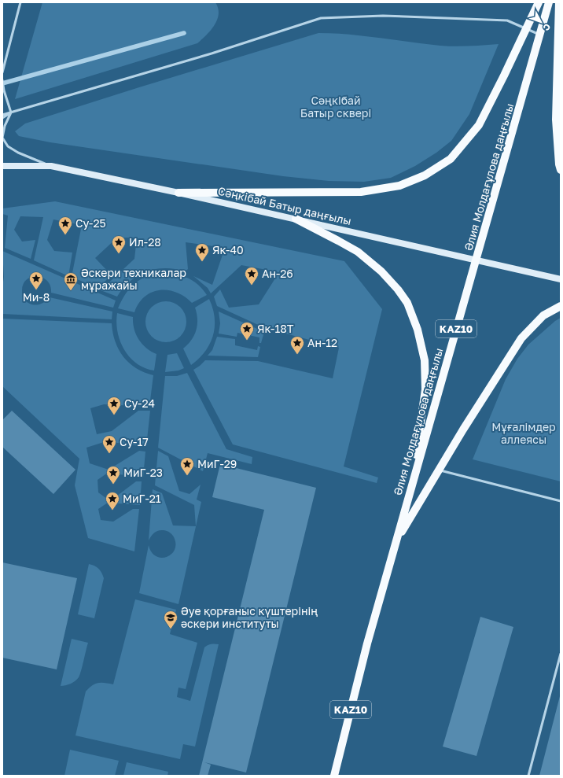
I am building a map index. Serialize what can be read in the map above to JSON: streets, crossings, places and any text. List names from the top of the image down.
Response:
{
  "streets": {
    "main road": ["Әлия Молдағұлова даңғылы", "Сәңкібай Батыр даңғылы", "KAZ10"]
  },
  "crossings": [
    ["Әлия Молдағұлова даңғылы", "Сәңкібай Батыр даңғылы"]
  ],
  "parks": ["Сәңкібай Батыр сквері", "Мұғалімдер аллеясы"],
  "places": {
    "place": [
      "Су-25",
      "Ил-28",
      "Як-40",
      "Ан-26",
      "Ми-8",
      "Як-18Т",
      "Ан-12",
      "Су-24",
      "Су-17",
      "МиГ-29",
      "МиГ-23",
      "МиГ-21"
    ],
    "museum": ["Әскери техникалар мұражайы"],
    "school or university": ["Әуе қорғаныс күштерінің әскери институты"]
  },
  "north": "bottom right"
}
